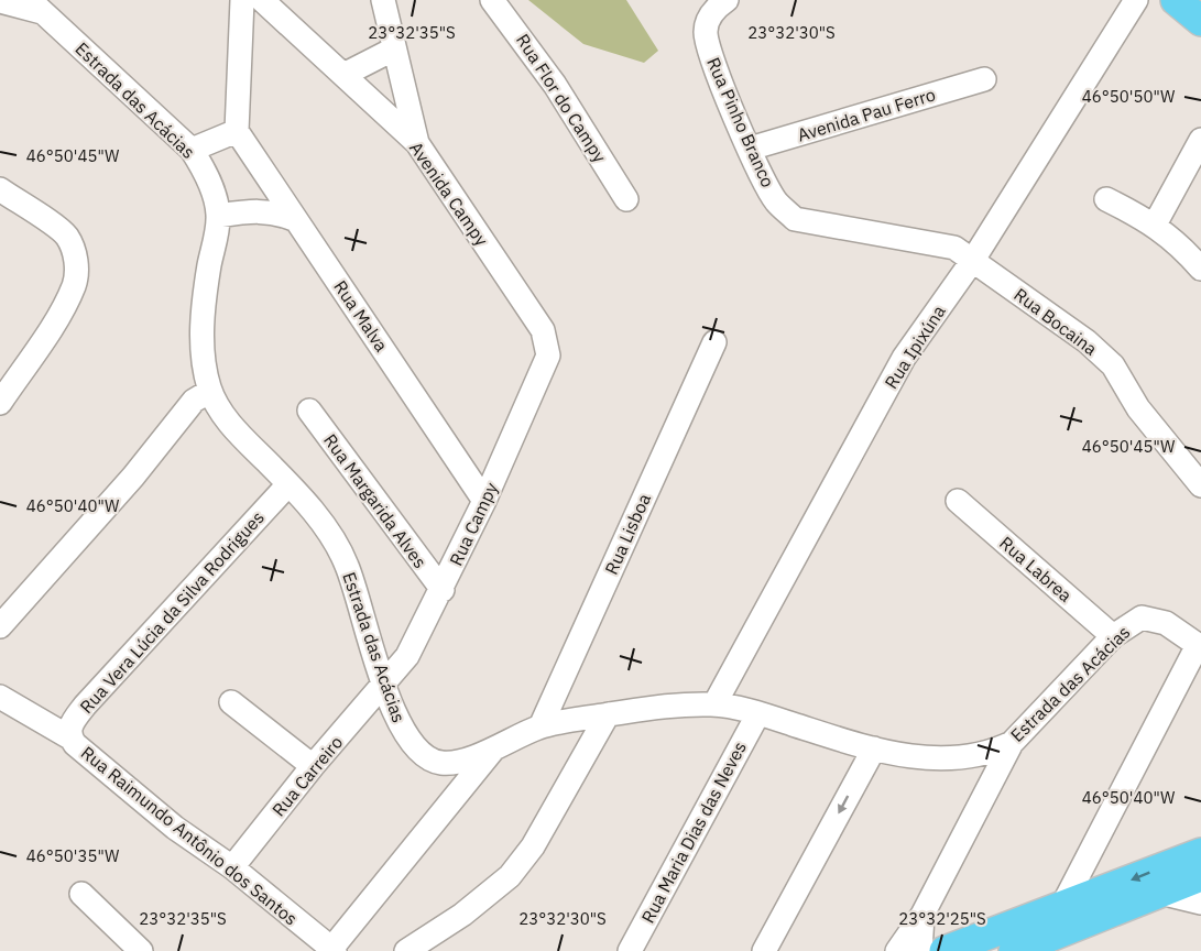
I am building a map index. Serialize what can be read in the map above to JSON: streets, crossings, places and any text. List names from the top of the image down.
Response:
{
  "streets": {
    "street": [
      "Rua Flor do Campy",
      "Estrada das Acácias",
      "Avenida Pau Ferro",
      "Rua Pinho Branco",
      "Avenida Campy",
      "Rua Malva",
      "Rua Bocaina",
      "Rua Ipixúna",
      "Rua Margarida Alves",
      "Rua Campy",
      "Rua Lisboa",
      "Rua Labrea",
      "Rua Vera Lúcia da Silva Rodrigues",
      "Rua Carreiro",
      "Rua Maria Dias das Neves",
      "Rua Raimundo Antônio dos Santos"
    ]
  },
  "crossings": [
    ["Estrada das Acácias", "Rua Ipixúna"],
    ["Estrada das Acácias", "Rua Campy"],
    ["Estrada das Acácias", "Rua Lisboa"],
    ["Estrada das Acácias", "Rua Labrea"],
    ["Estrada das Acácias", "Rua Vera Lúcia da Silva Rodrigues"],
    ["Estrada das Acácias", "Rua Carreiro"],
    ["Estrada das Acácias", "Rua Maria Dias das Neves"],
    ["Avenida Pau Ferro", "Rua Pinho Branco"],
    ["Rua Pinho Branco", "Rua Bocaina"],
    ["Rua Pinho Branco", "Rua Ipixúna"],
    ["Avenida Campy", "Rua Campy"],
    ["Rua Malva", "Rua Campy"],
    ["Rua Bocaina", "Rua Ipixúna"],
    ["Rua Margarida Alves", "Rua Campy"],
    ["Rua Campy", "Rua Carreiro"],
    ["Rua Vera Lúcia da Silva Rodrigues", "Rua Raimundo Antônio dos Santos"],
    ["Rua Carreiro", "Rua Raimundo Antônio dos Santos"]
  ],
  "coordinates": [
    "23°32'35\"S",
    "23°32'30\"S",
    "46°50'50\"W",
    "46°50'45\"W",
    "46°50'40\"W",
    "46°50'35\"W",
    "23°32'25\"S"
  ]
}
